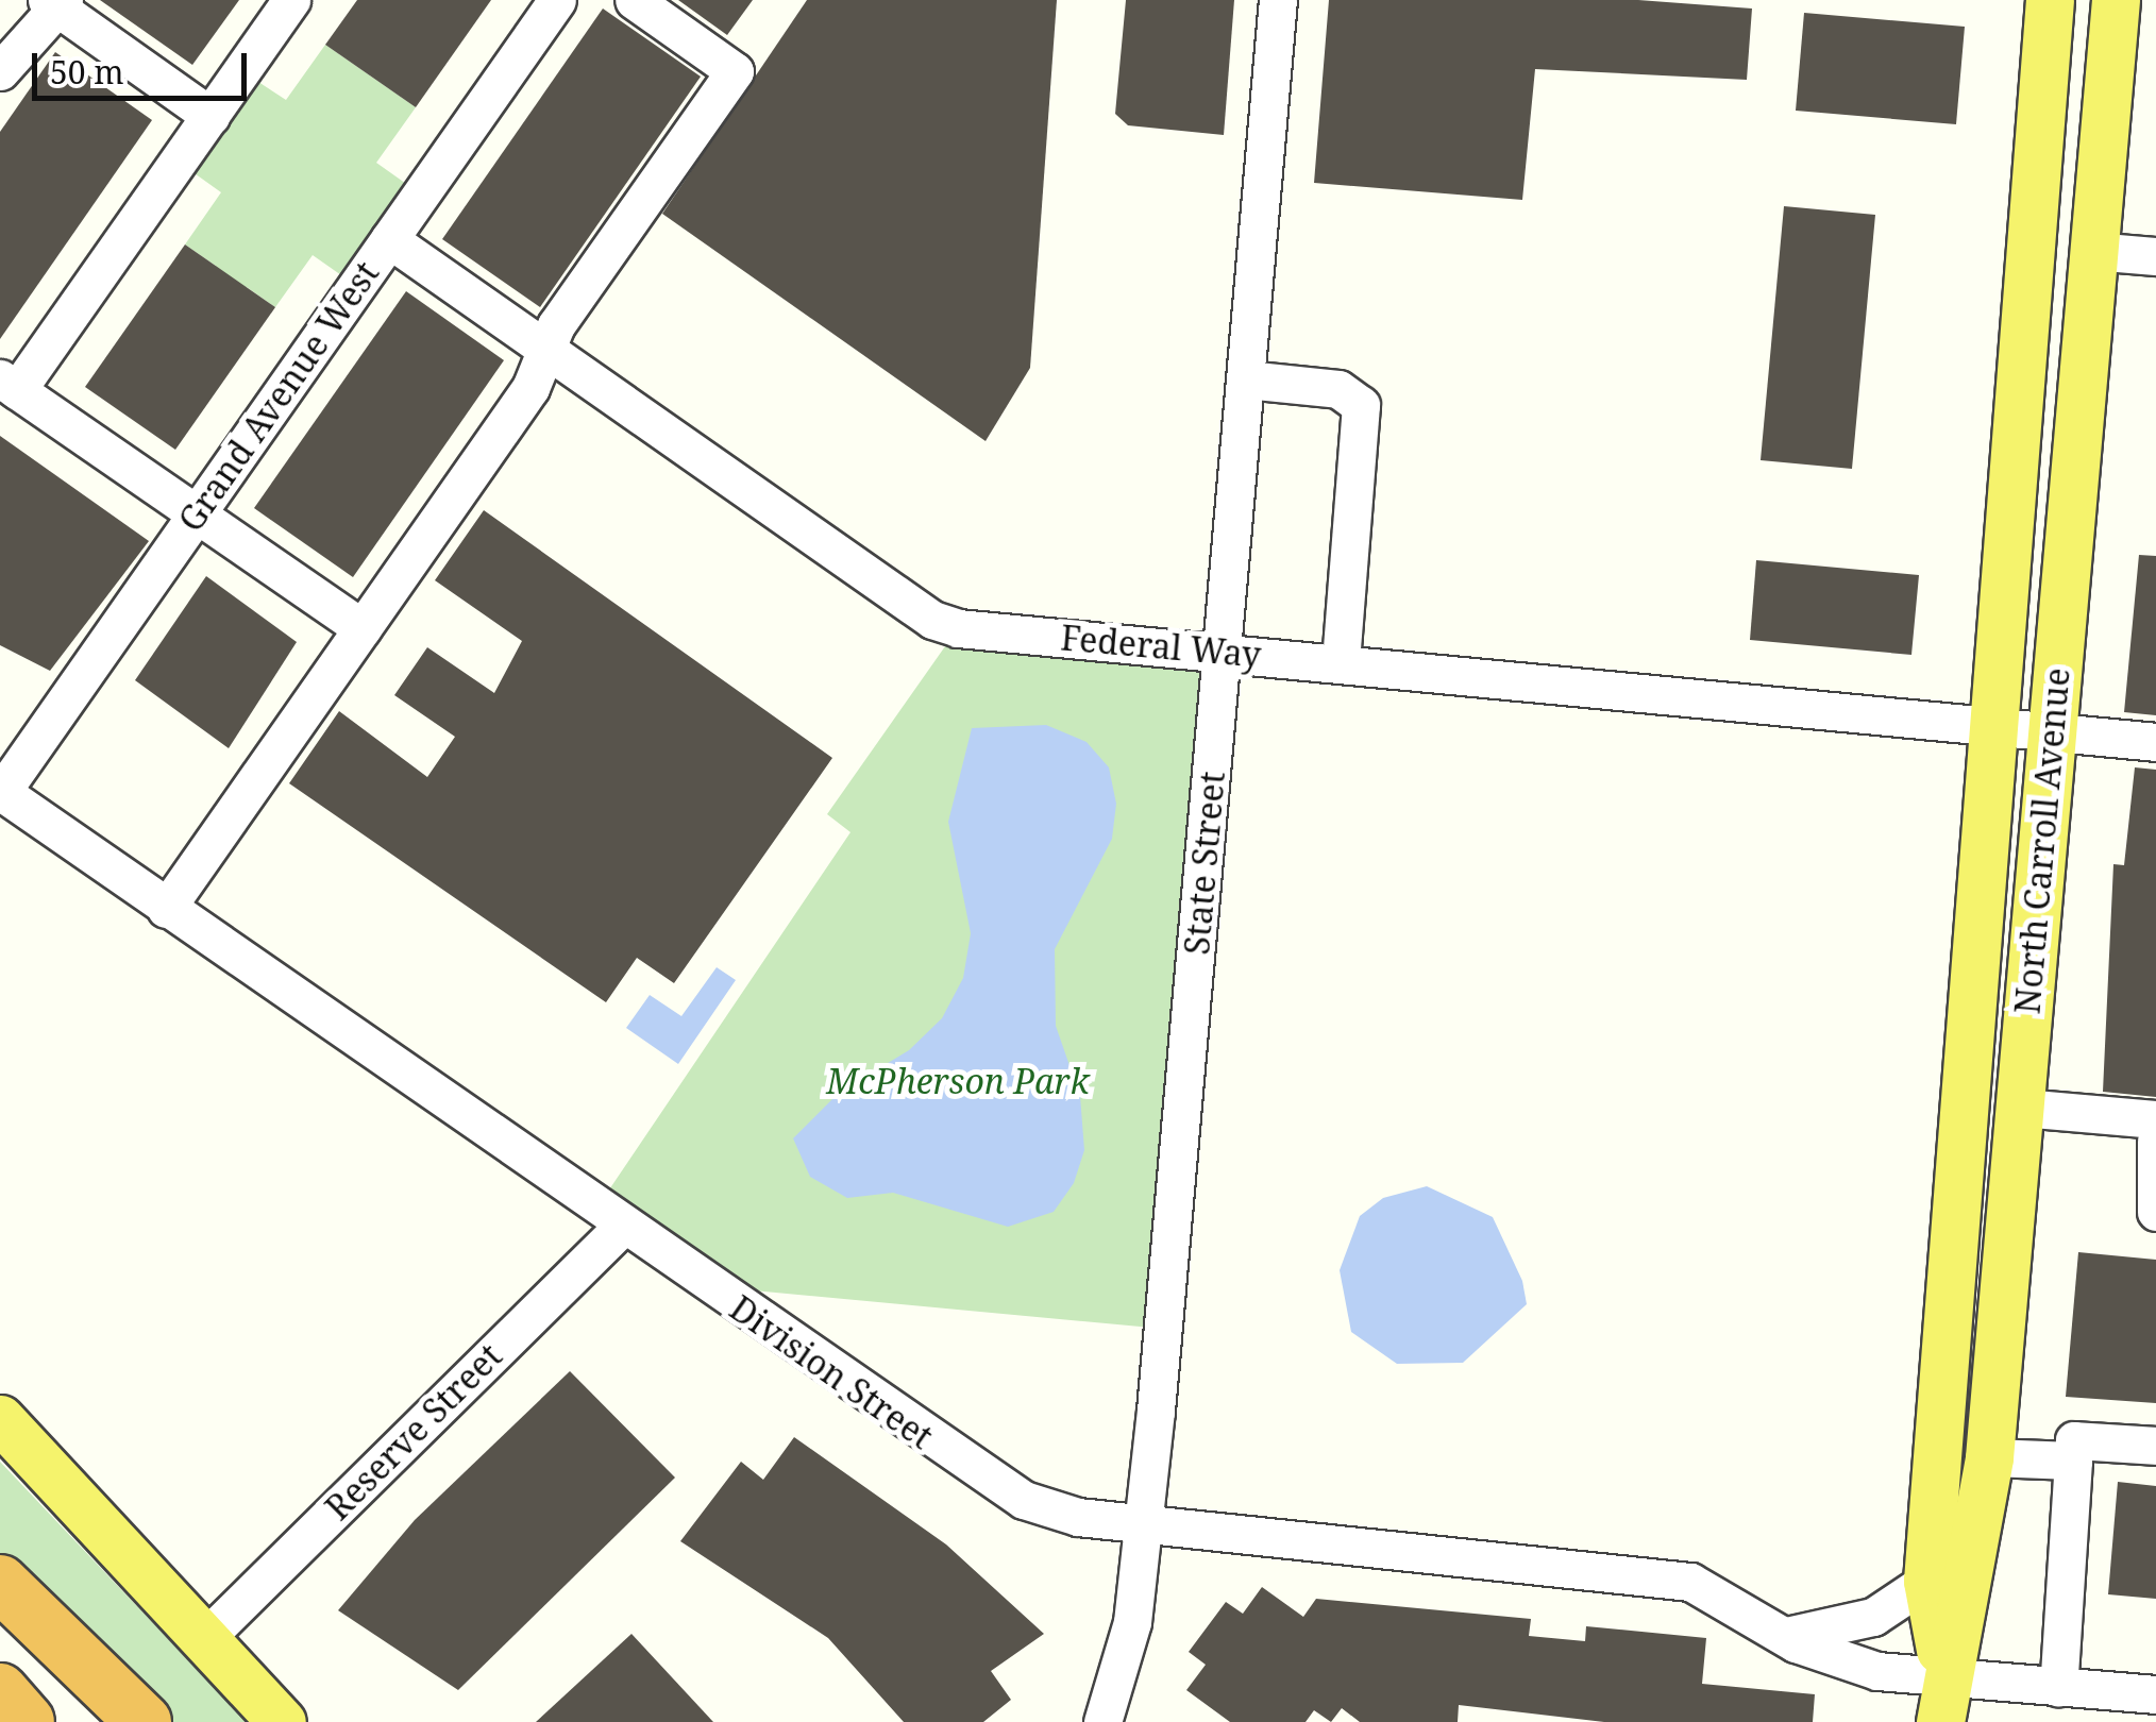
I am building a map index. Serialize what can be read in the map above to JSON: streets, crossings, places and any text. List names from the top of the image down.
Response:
{
  "streets": {
    "main road": ["North Carroll Avenue"],
    "street": [
      "Grand Avenue West",
      "Federal Way",
      "State Street",
      "Division Street",
      "Reserve Street"
    ]
  },
  "crossings": [
    ["Grand Avenue West", "Federal Way"],
    ["Grand Avenue West", "Division Street"],
    ["Federal Way", "North Carroll Avenue"],
    ["Federal Way", "State Street"],
    ["North Carroll Avenue", "Division Street"],
    ["State Street", "Division Street"],
    ["Division Street", "Reserve Street"]
  ],
  "parks": ["McPherson Park"],
  "scale_bar": "50 m"
}
